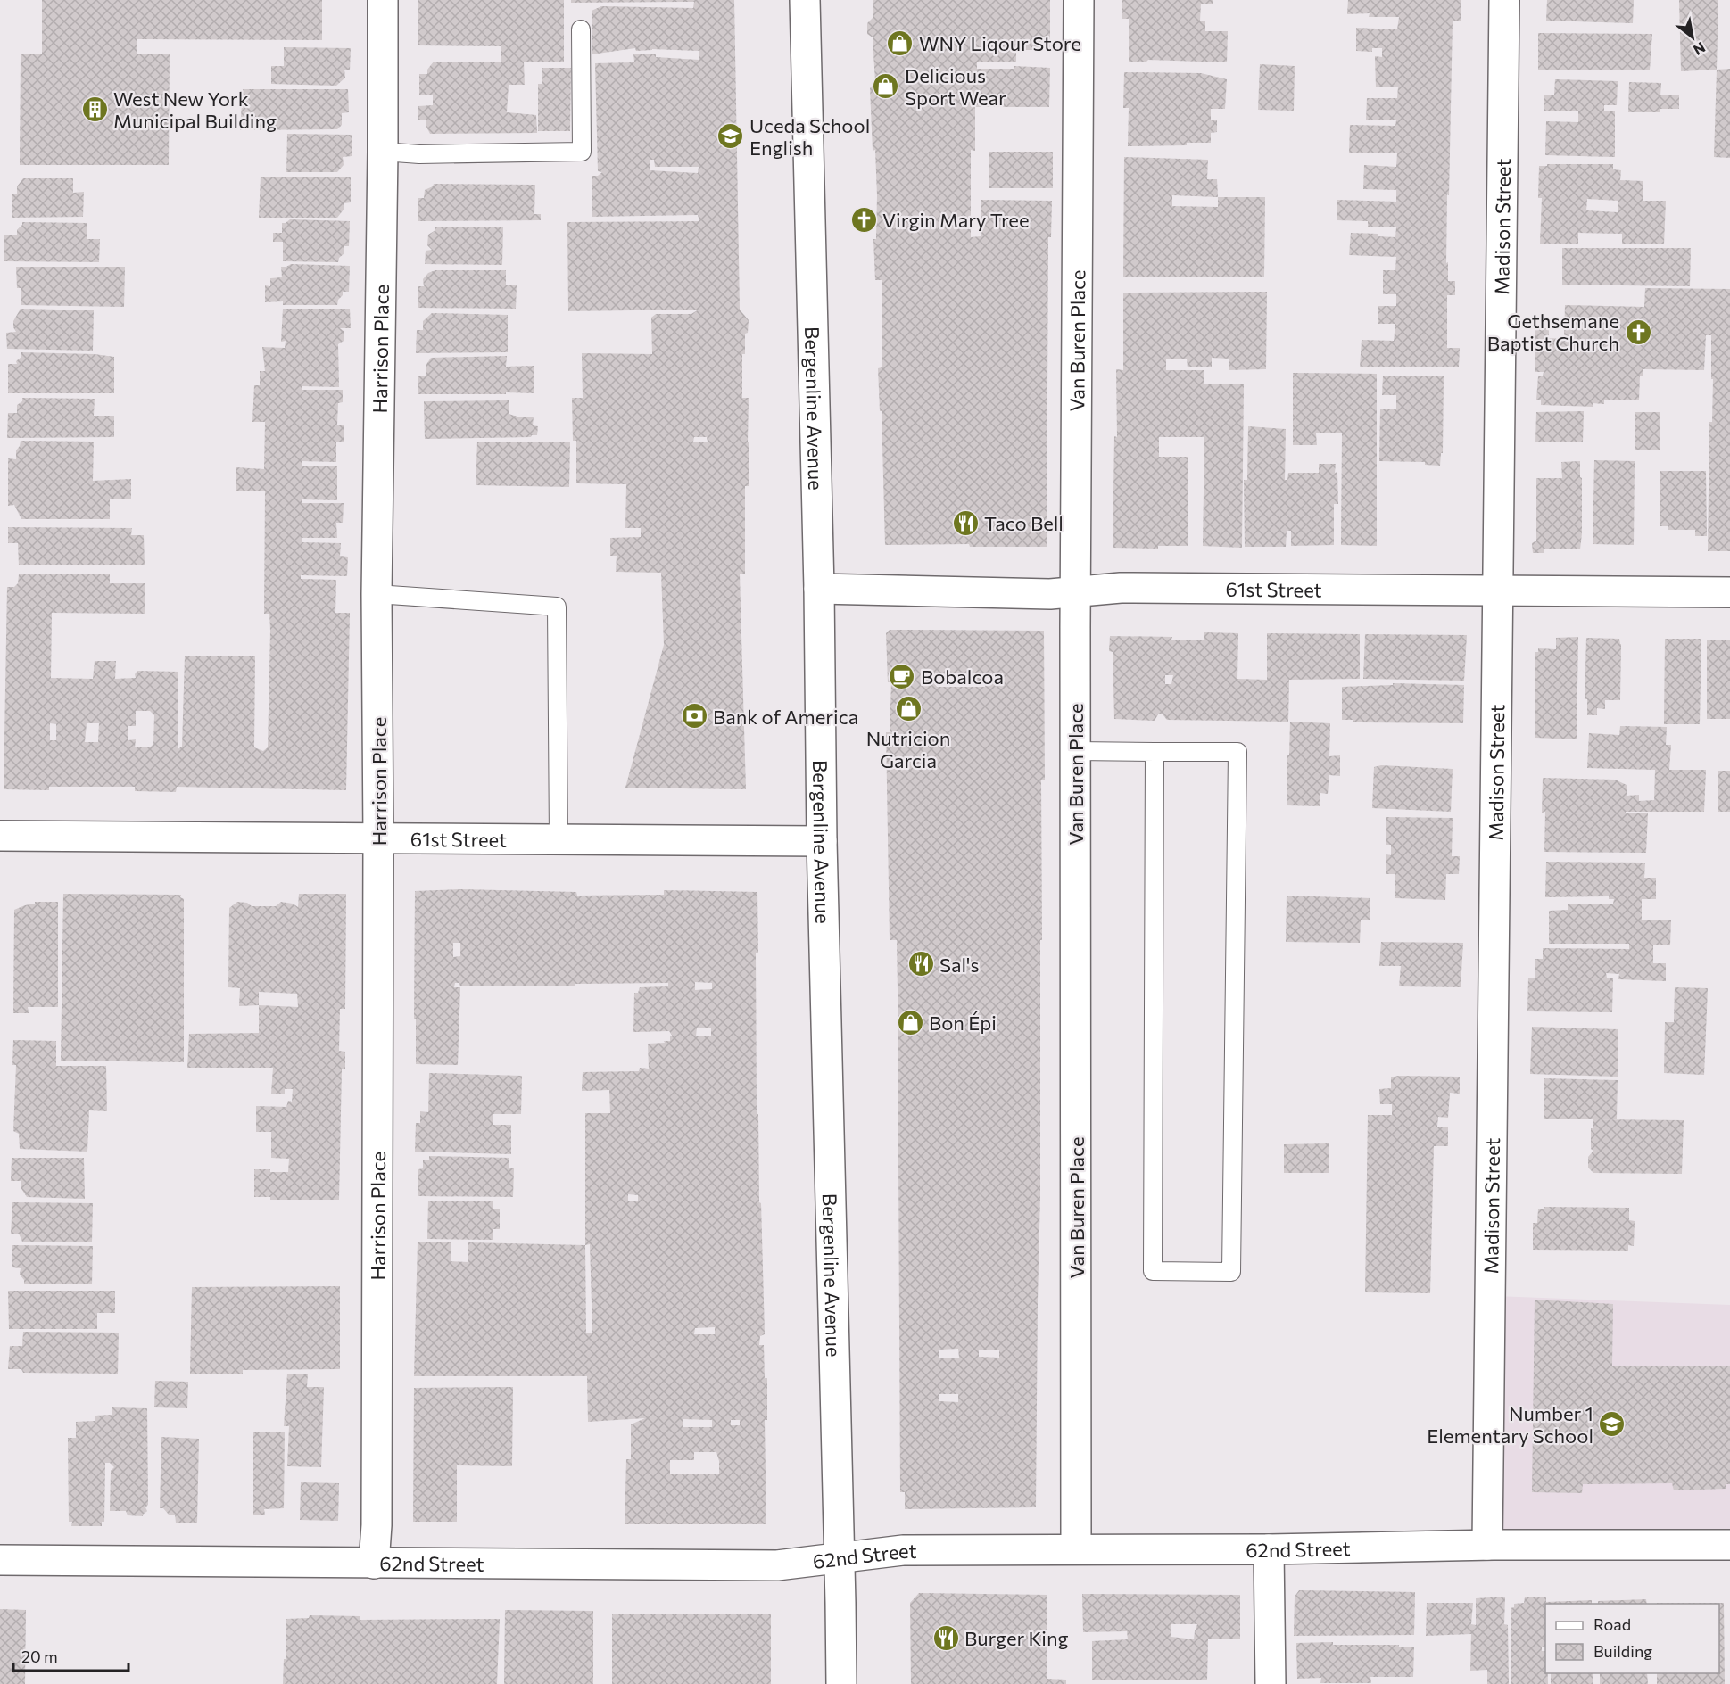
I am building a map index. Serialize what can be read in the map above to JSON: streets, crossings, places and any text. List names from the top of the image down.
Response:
{
  "streets": {
    "street": [
      "Madison Street",
      "Van Buren Place",
      "Harrison Place",
      "Bergenline Avenue",
      "61st Street",
      "62nd Street"
    ]
  },
  "crossings": [
    ["Madison Street", "61st Street"],
    ["Madison Street", "62nd Street"],
    ["Van Buren Place", "61st Street"],
    ["Van Buren Place", "62nd Street"],
    ["Harrison Place", "61st Street"],
    ["Harrison Place", "62nd Street"],
    ["Bergenline Avenue", "61st Street"],
    ["Bergenline Avenue", "62nd Street"]
  ],
  "places": {
    "shop": [
      "WNY Liqour Store",
      "Delicious Sport Wear",
      "Nutricion Garcia",
      "Bon Épi"
    ],
    "building": ["West New York Municipal Building"],
    "school or university": ["Uceda School English", "Number 1 Elementary School"],
    "church": ["Virgin Mary Tree", "Gethsemane Baptist Church"],
    "restaurant": ["Taco Bell", "Sal's", "Burger King"],
    "cafe": ["Bobalcoa"],
    "bank": ["Bank of America"]
  },
  "legend": ["Road", "Building"],
  "scale_bar": "20 m",
  "north": "bottom right"
}
